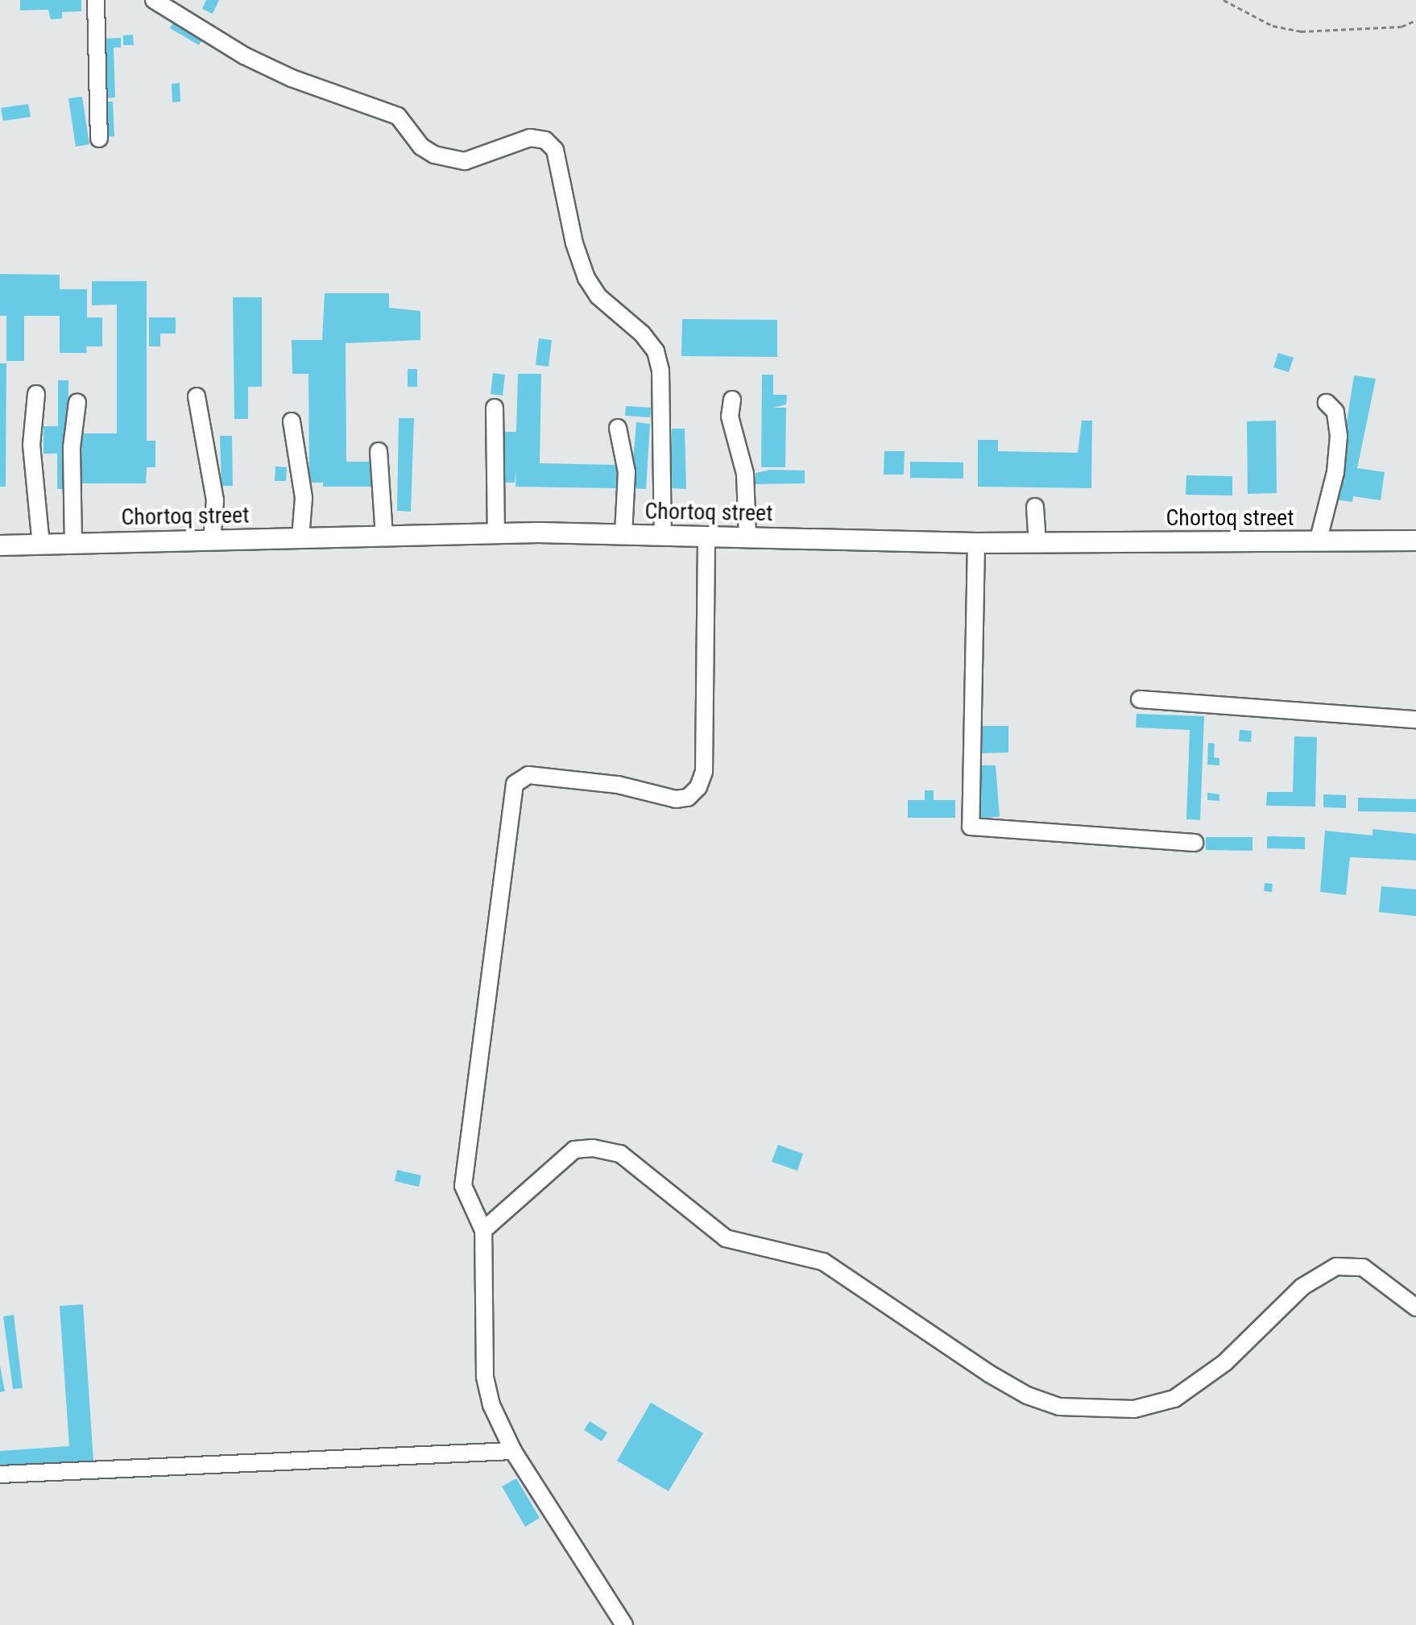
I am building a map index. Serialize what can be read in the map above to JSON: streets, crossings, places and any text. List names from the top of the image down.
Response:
{
  "streets": {
    "main road": ["Chortoq street"]
  }
}
